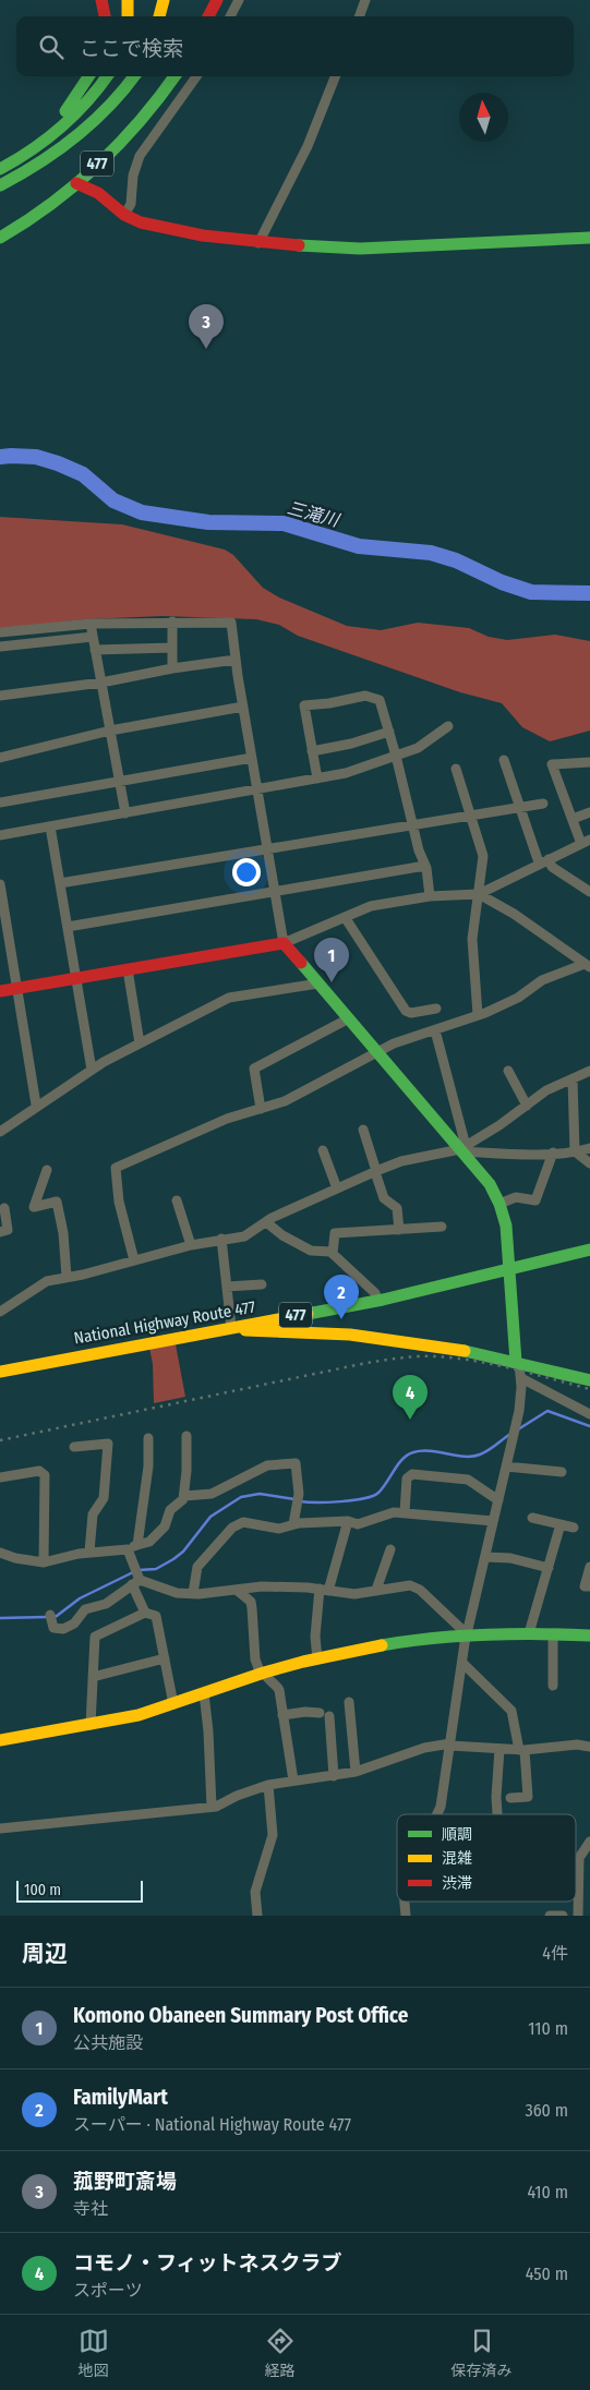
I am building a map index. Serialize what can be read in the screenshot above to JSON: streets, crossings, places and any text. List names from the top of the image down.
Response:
{
  "streets": {
    "main road": ["477", "National Highway Route 477"]
  },
  "water": ["三滝川"],
  "legend": ["順調", "混雑", "渋滞"],
  "scale_bar": "100 m",
  "north": "top",
  "page": {
    "search": "ここで検索",
    "pins": [
      "3",
      "1",
      "2",
      "4"
    ],
    "scale": "100 m",
    "heading": ["周辺", "4件"],
    "list": [
      {
        "mark": "1",
        "name": "Komono Obaneen Summary Post Office",
        "note": "公共施設",
        "value": "110 m"
      },
      {
        "mark": "2",
        "name": "FamilyMart",
        "note": "スーパー · National Highway Route 477",
        "value": "360 m"
      },
      {
        "mark": "3",
        "name": "菰野町斎場",
        "note": "寺社",
        "value": "410 m"
      },
      {
        "mark": "4",
        "name": "コモノ・フィットネスクラブ",
        "note": "スポーツ",
        "value": "450 m"
      }
    ],
    "nav": ["地図", "経路", "保存済み"]
  }
}
